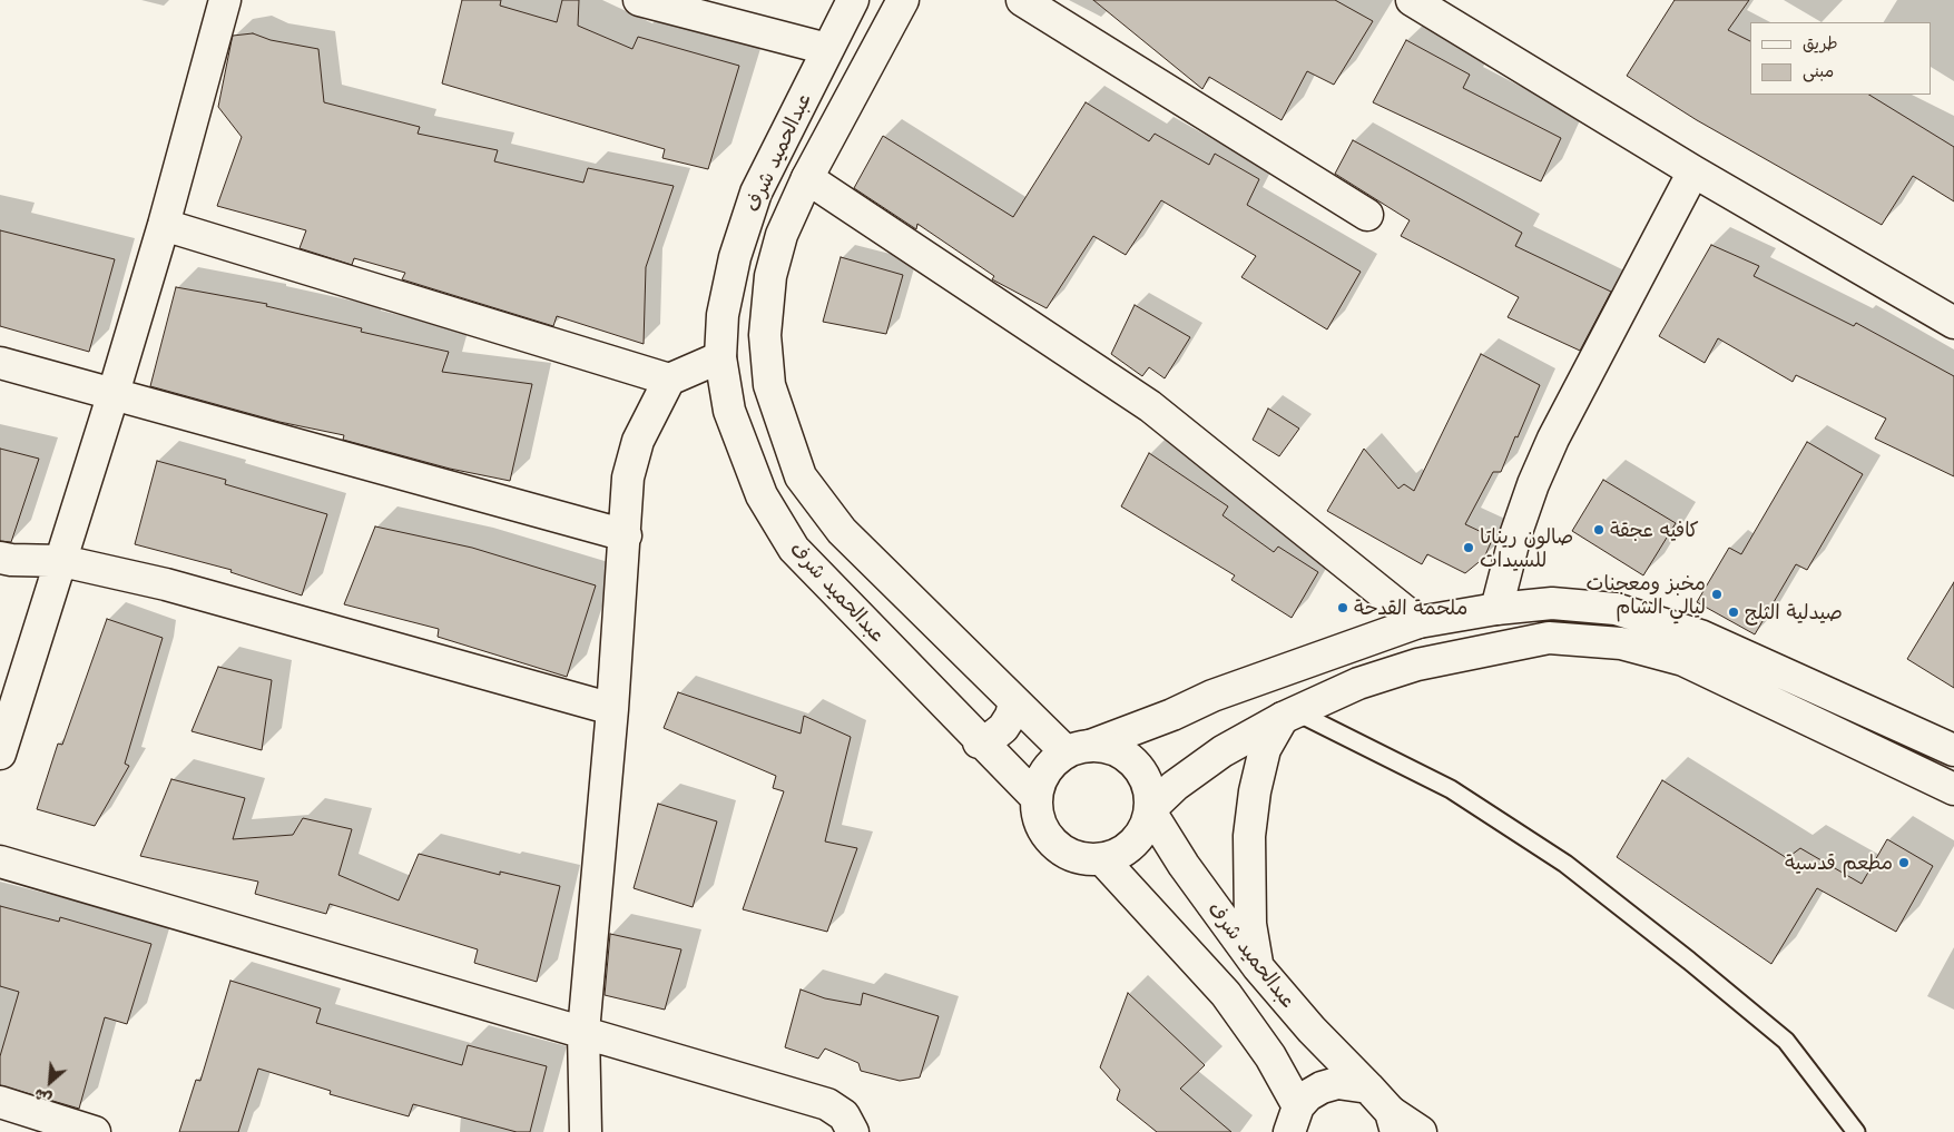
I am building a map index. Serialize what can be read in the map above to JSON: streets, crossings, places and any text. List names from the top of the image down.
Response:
{
  "streets": {
    "street": ["عبدالحميد شرف"]
  },
  "places": [
    "كافيه عجقة",
    "صالون ريناتا للسيدات",
    "مخبز ومعجنات ليالي الشام",
    "ملحمة القدحة",
    "صيدلية الثلج",
    "مطعم قدسية"
  ],
  "legend": ["طريق", "مبنى"],
  "north": "bottom left"
}
